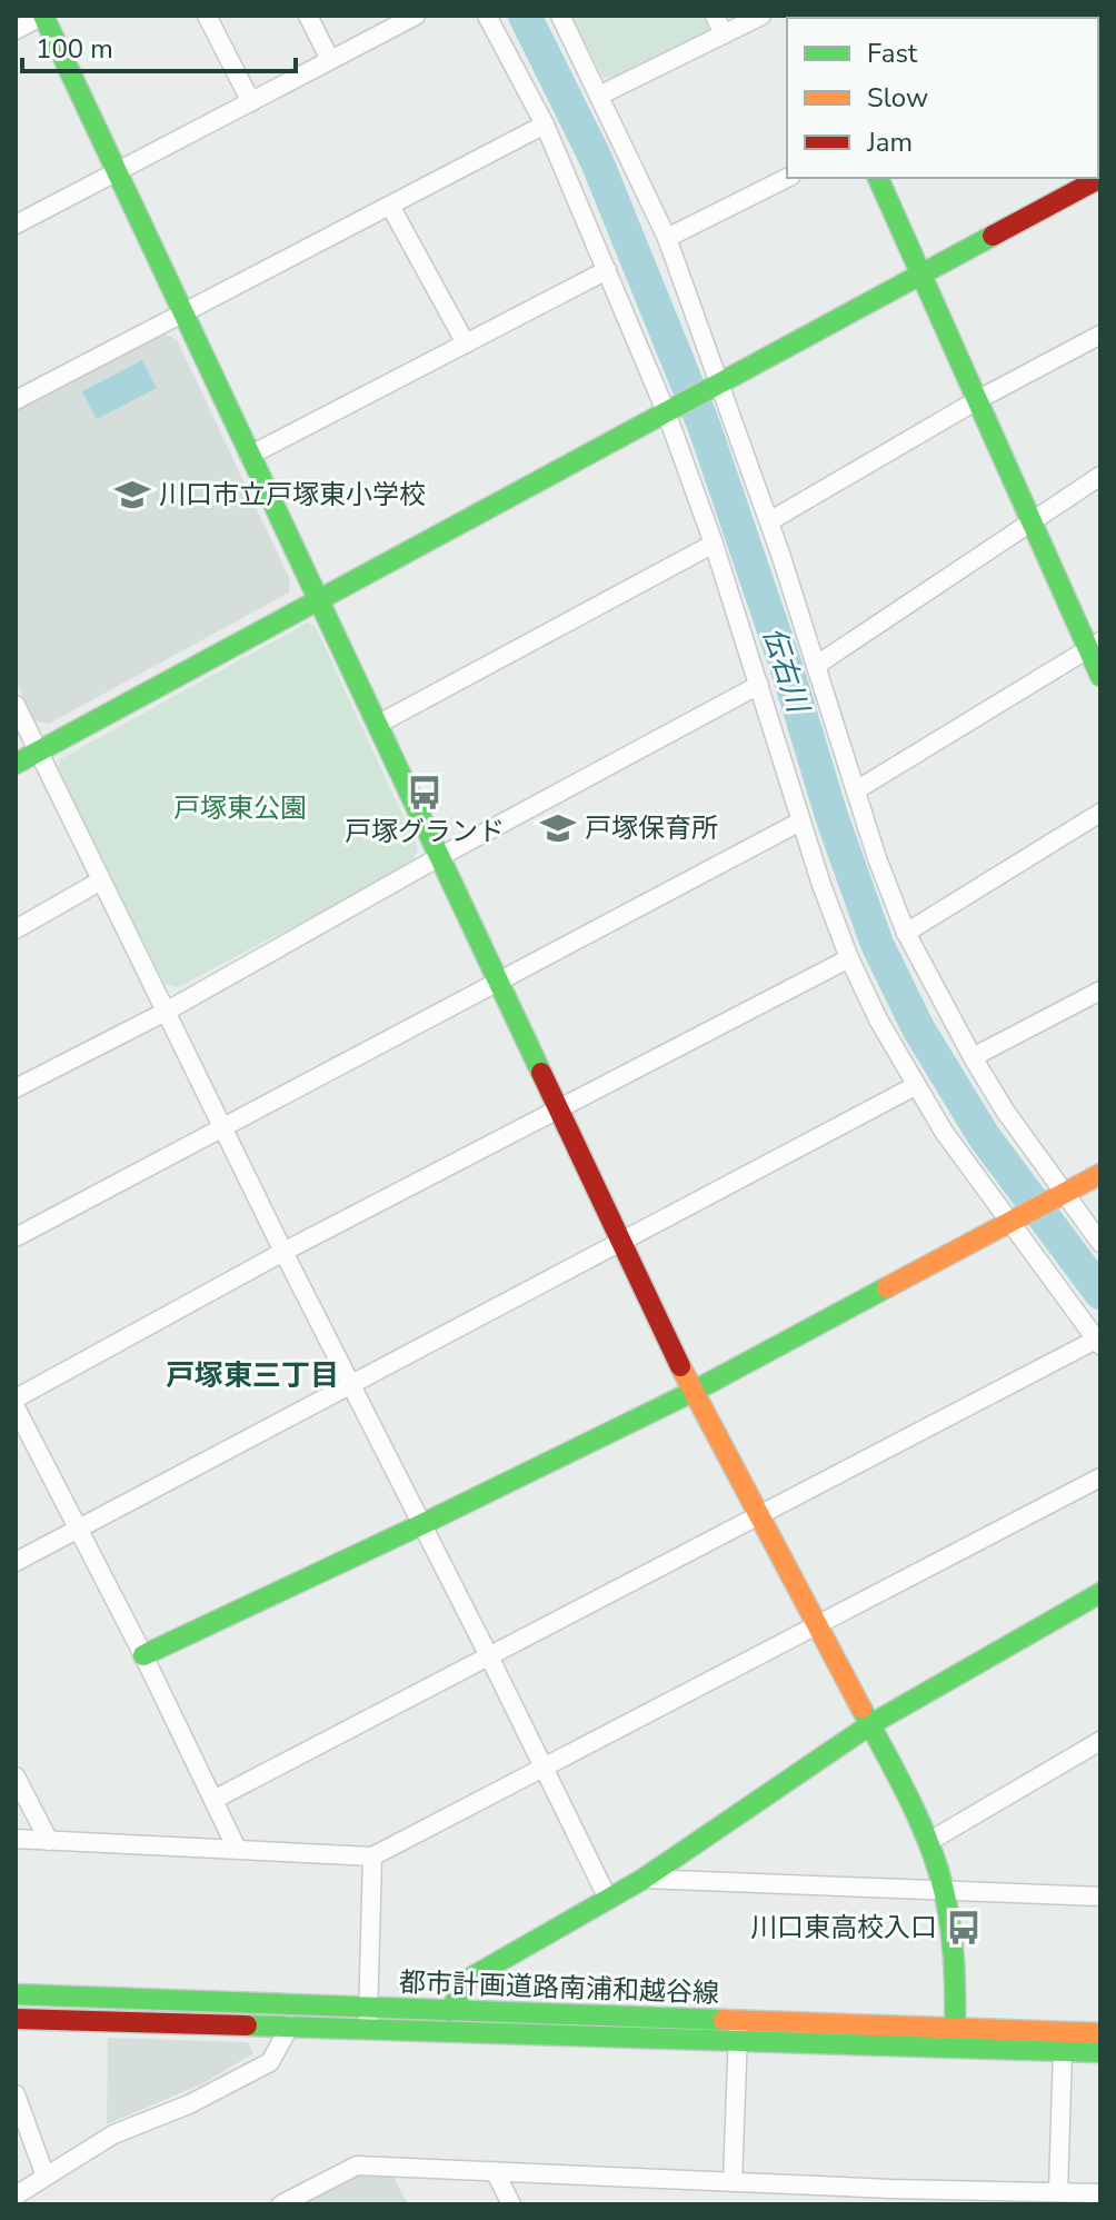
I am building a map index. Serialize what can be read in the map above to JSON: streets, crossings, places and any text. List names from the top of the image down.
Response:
{
  "streets": {
    "street": ["都市計画道路南浦和越谷線"]
  },
  "districts": ["戸塚東三丁目"],
  "water": ["伝右川"],
  "parks": ["戸塚東公園"],
  "places": {
    "school or university": ["川口市立戸塚東小学校", "戸塚保育所"],
    "bus stop": ["戸塚グランド", "川口東高校入口"]
  },
  "legend": ["Fast", "Slow", "Jam"],
  "scale_bar": "100 m"
}
